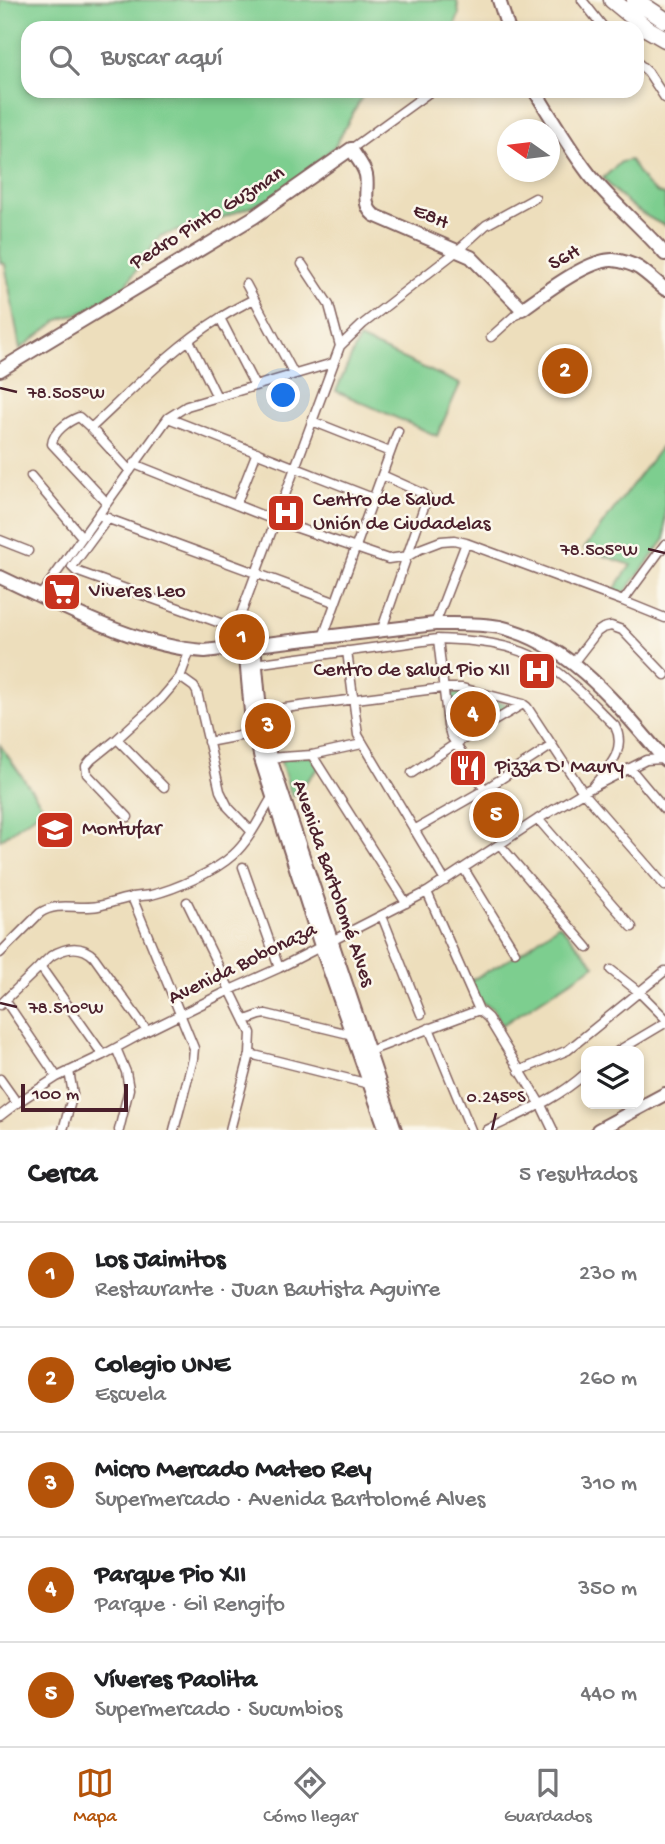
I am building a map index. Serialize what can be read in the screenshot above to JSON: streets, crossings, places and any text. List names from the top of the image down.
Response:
{
  "streets": {
    "main road": [
      "E8H",
      "Pedro Pinto Guzman",
      "S6H",
      "Avenida Bartolomé Alves"
    ],
    "street": ["Avenida Bobonaza"]
  },
  "crossings": [
    ["E8H", "Pedro Pinto Guzman"],
    ["E8H", "S6H"],
    ["Avenida Bartolomé Alves", "Avenida Bobonaza"]
  ],
  "places": {
    "hospital": ["Centro de Salud Unión de Ciudadelas", "Centro de salud Pio XII"],
    "supermarket": ["Viveres Leo"],
    "restaurant": ["Pizza D' Maury"],
    "school or university": ["Montufar"]
  },
  "scale_bar": "100 m",
  "north": "left",
  "page": {
    "search": "Buscar aquí",
    "pins": [
      "2",
      "1",
      "4",
      "3",
      "5"
    ],
    "scale": "100 m",
    "heading": ["Cerca", "5 resultados"],
    "list": [
      {
        "mark": "1",
        "name": "Los Jaimitos",
        "note": "Restaurante · Juan Bautista Aguirre",
        "value": "230 m"
      },
      {
        "mark": "2",
        "name": "Colegio UNE",
        "note": "Escuela",
        "value": "260 m"
      },
      {
        "mark": "3",
        "name": "Micro Mercado Mateo Rey",
        "note": "Supermercado · Avenida Bartolomé Alves",
        "value": "310 m"
      },
      {
        "mark": "4",
        "name": "Parque Pio XII",
        "note": "Parque · Gil Rengifo",
        "value": "350 m"
      },
      {
        "mark": "5",
        "name": "Víveres Paolita",
        "note": "Supermercado · Sucumbios",
        "value": "440 m"
      }
    ],
    "nav": ["Mapa", "Cómo llegar", "Guardados"]
  },
  "coordinates": ["78.505°W", "78.510°W", "0.245°S"]
}
